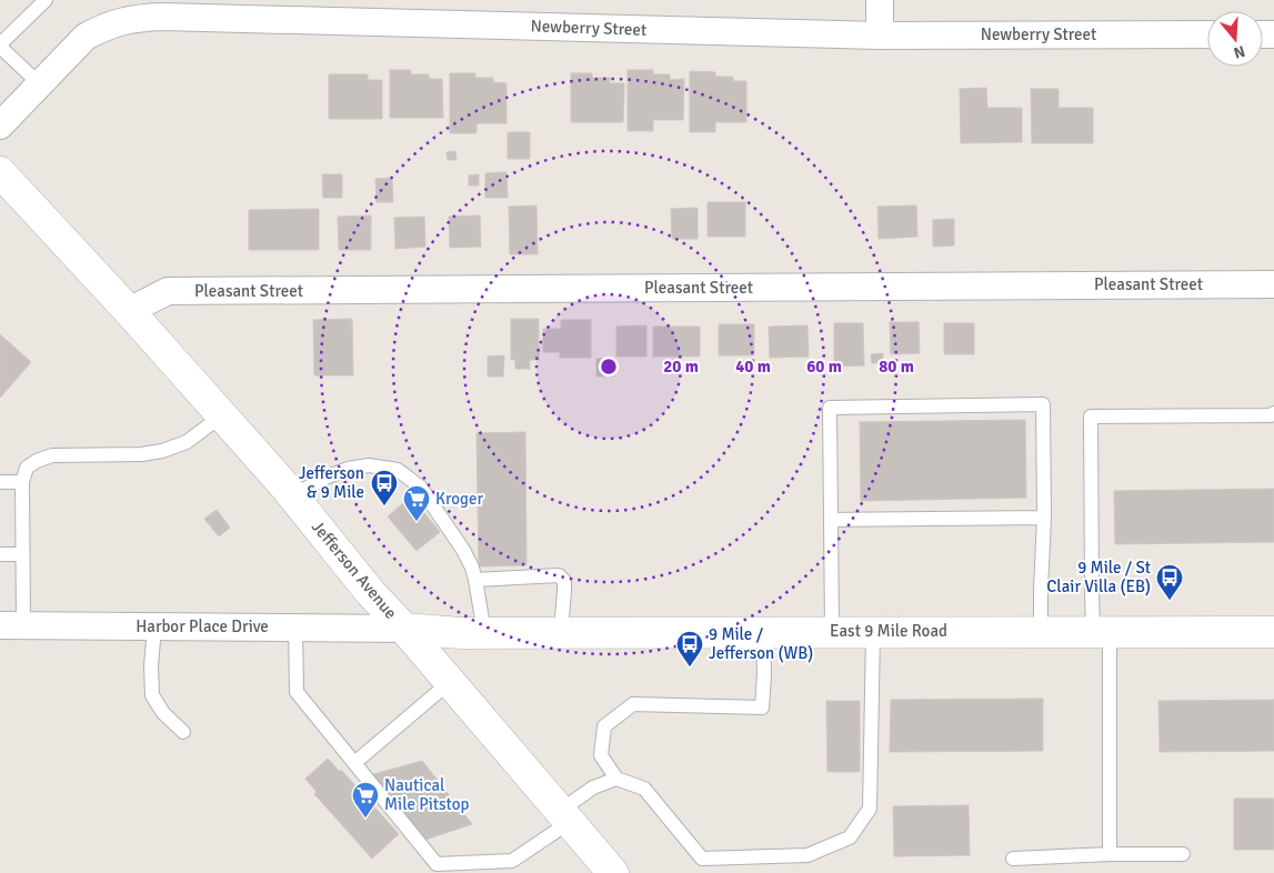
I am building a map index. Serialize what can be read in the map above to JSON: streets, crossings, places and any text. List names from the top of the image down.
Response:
{
  "streets": {
    "main road": ["Jefferson Avenue", "East 9 Mile Road"],
    "street": ["Newberry Street", "Pleasant Street", "Harbor Place Drive"]
  },
  "crossings": [
    ["Pleasant Street", "Jefferson Avenue"],
    ["Jefferson Avenue", "Harbor Place Drive"],
    ["Jefferson Avenue", "East 9 Mile Road"],
    ["Harbor Place Drive", "East 9 Mile Road"]
  ],
  "places": {
    "bus stop": ["Jefferson & 9 Mile", "9 Mile / St Clair Villa (EB)", "9 Mile / Jefferson (WB)"],
    "supermarket": ["Kroger", "Nautical Mile Pitstop"]
  },
  "north": "bottom",
  "rings": [
    "20 m",
    "40 m",
    "60 m",
    "80 m"
  ]
}
